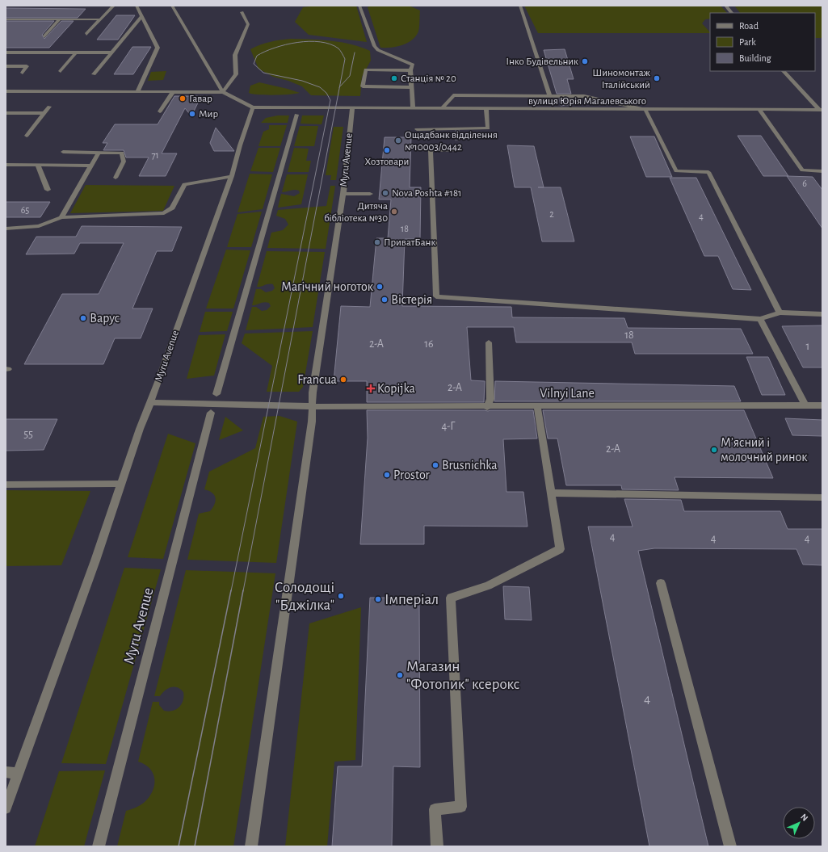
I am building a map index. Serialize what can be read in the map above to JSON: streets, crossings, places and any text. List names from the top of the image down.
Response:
{
  "streets": {
    "street": ["вулиця Юрія Магалевського", "Myru Avenue", "Vilnyi Lane"]
  },
  "crossings": [
    ["вулиця Юрія Магалевського", "Myru Avenue"],
    ["Myru Avenue", "Vilnyi Lane"]
  ],
  "places": {
    "other": [
      "Інко Будівельник",
      "Станція № 20",
      "Шиномонтаж Італійський",
      "Гавар",
      "Мир",
      "Ощадбанк відділення №10003/0442",
      "Хозтовари",
      "Nova Poshta #181",
      "Дитяча бібліотека №30",
      "ПриватБанк",
      "Магічний ноготок",
      "Вістерія",
      "Варус",
      "Franсua",
      "Мʼясний і молочний ринок",
      "Brusnichka",
      "Prostor",
      "Солодощі \"Бджілка\"",
      "Імперіал",
      "Магазин \"Фотопик\" ксерокс"
    ],
    "health": ["Kopijka"]
  },
  "house_numbers": [
    "71",
    "6",
    "65",
    "2",
    "4",
    "18",
    "18",
    "2-А",
    "16",
    "1",
    "2-А",
    "4-Г",
    "55",
    "2-А",
    "4",
    "4",
    "4",
    "4"
  ],
  "legend": ["Road", "Park", "Building"],
  "north": "top right"
}
